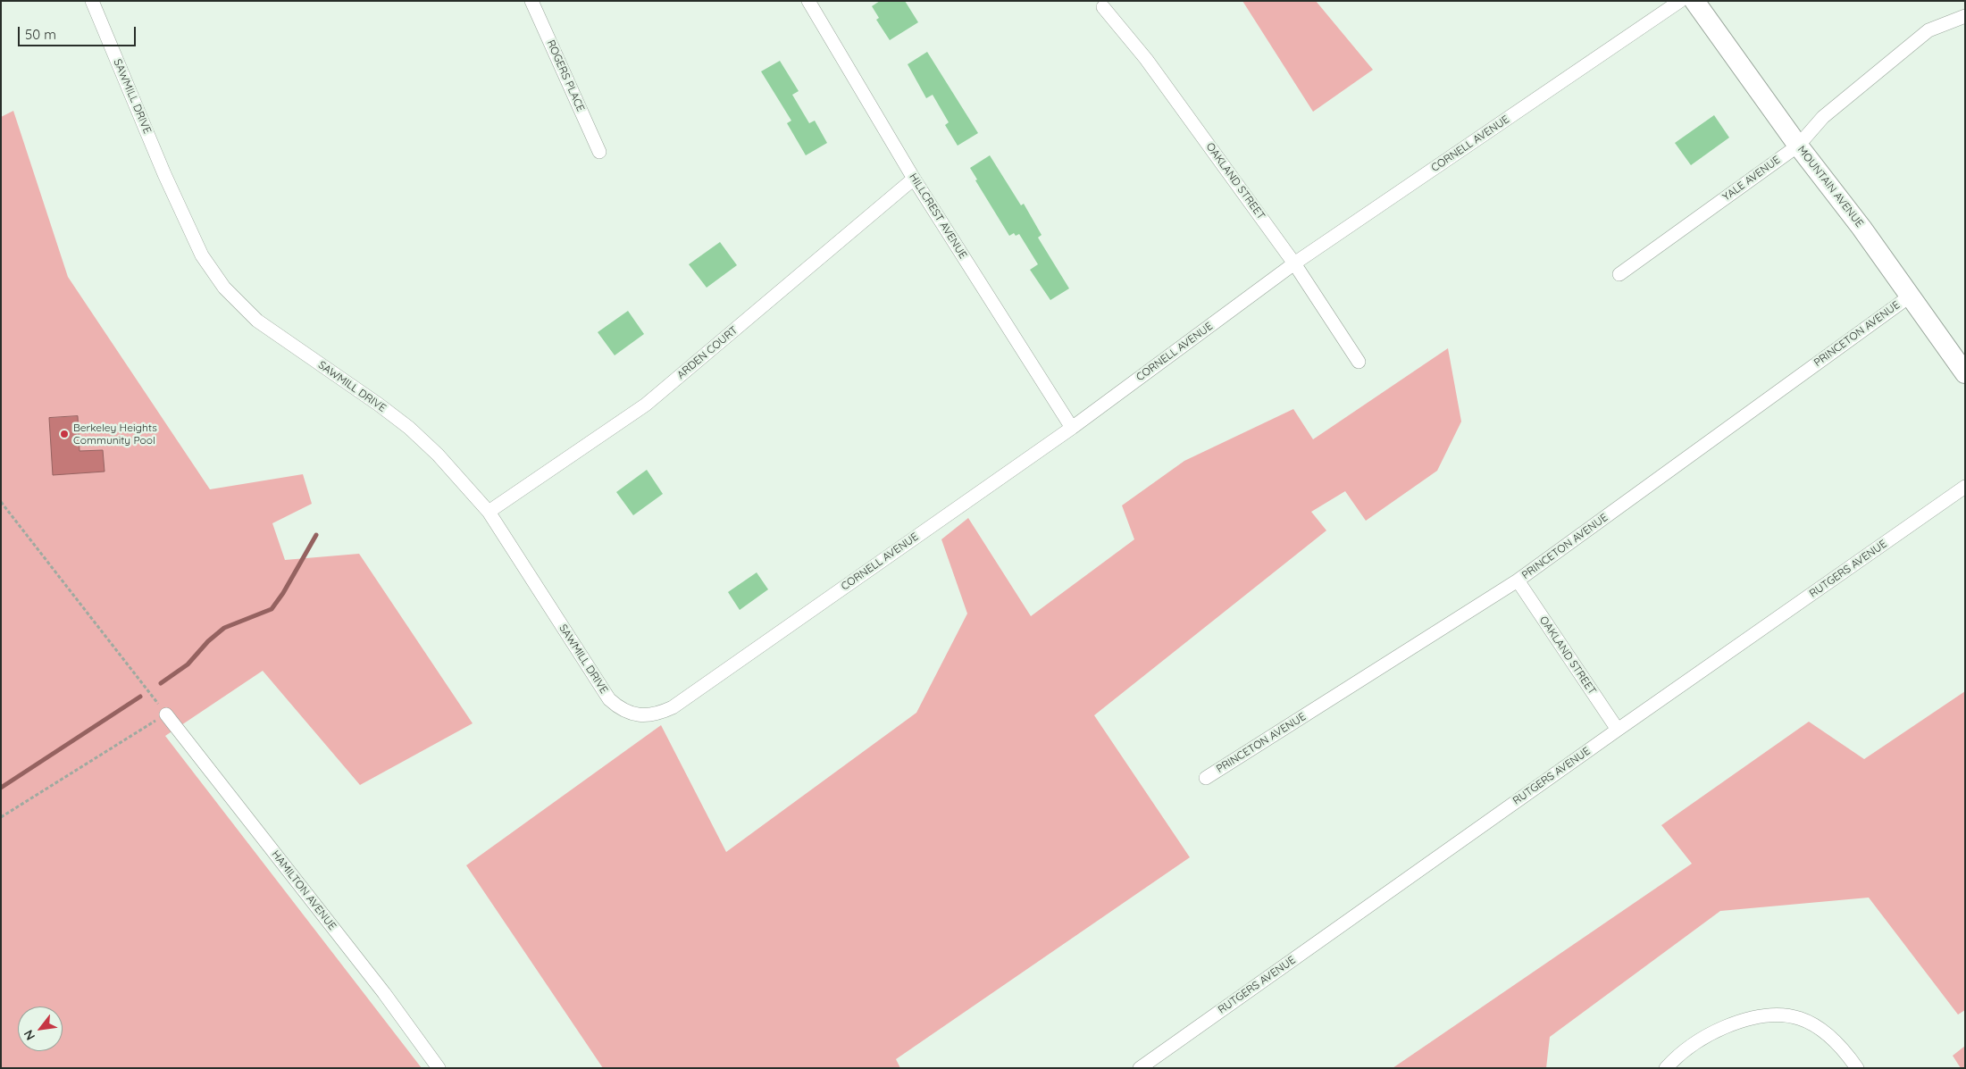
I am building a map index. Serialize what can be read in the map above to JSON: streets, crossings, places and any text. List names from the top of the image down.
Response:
{
  "streets": {
    "main road": ["MOUNTAIN AVENUE"],
    "street": [
      "ROGERS PLACE",
      "SAWMILL DRIVE",
      "CORNELL AVENUE",
      "YALE AVENUE",
      "OAKLAND STREET",
      "HILLCREST AVENUE",
      "PRINCETON AVENUE",
      "ARDEN COURT",
      "RUTGERS AVENUE",
      "HAMILTON AVENUE"
    ]
  },
  "crossings": [
    ["SAWMILL DRIVE", "CORNELL AVENUE"],
    ["SAWMILL DRIVE", "ARDEN COURT"],
    ["CORNELL AVENUE", "OAKLAND STREET"],
    ["CORNELL AVENUE", "HILLCREST AVENUE"],
    ["YALE AVENUE", "MOUNTAIN AVENUE"],
    ["OAKLAND STREET", "PRINCETON AVENUE"],
    ["OAKLAND STREET", "RUTGERS AVENUE"],
    ["MOUNTAIN AVENUE", "PRINCETON AVENUE"],
    ["HILLCREST AVENUE", "ARDEN COURT"]
  ],
  "places": ["Berkeley Heights Community Pool"],
  "scale_bar": "50 m",
  "north": "bottom left"
}
